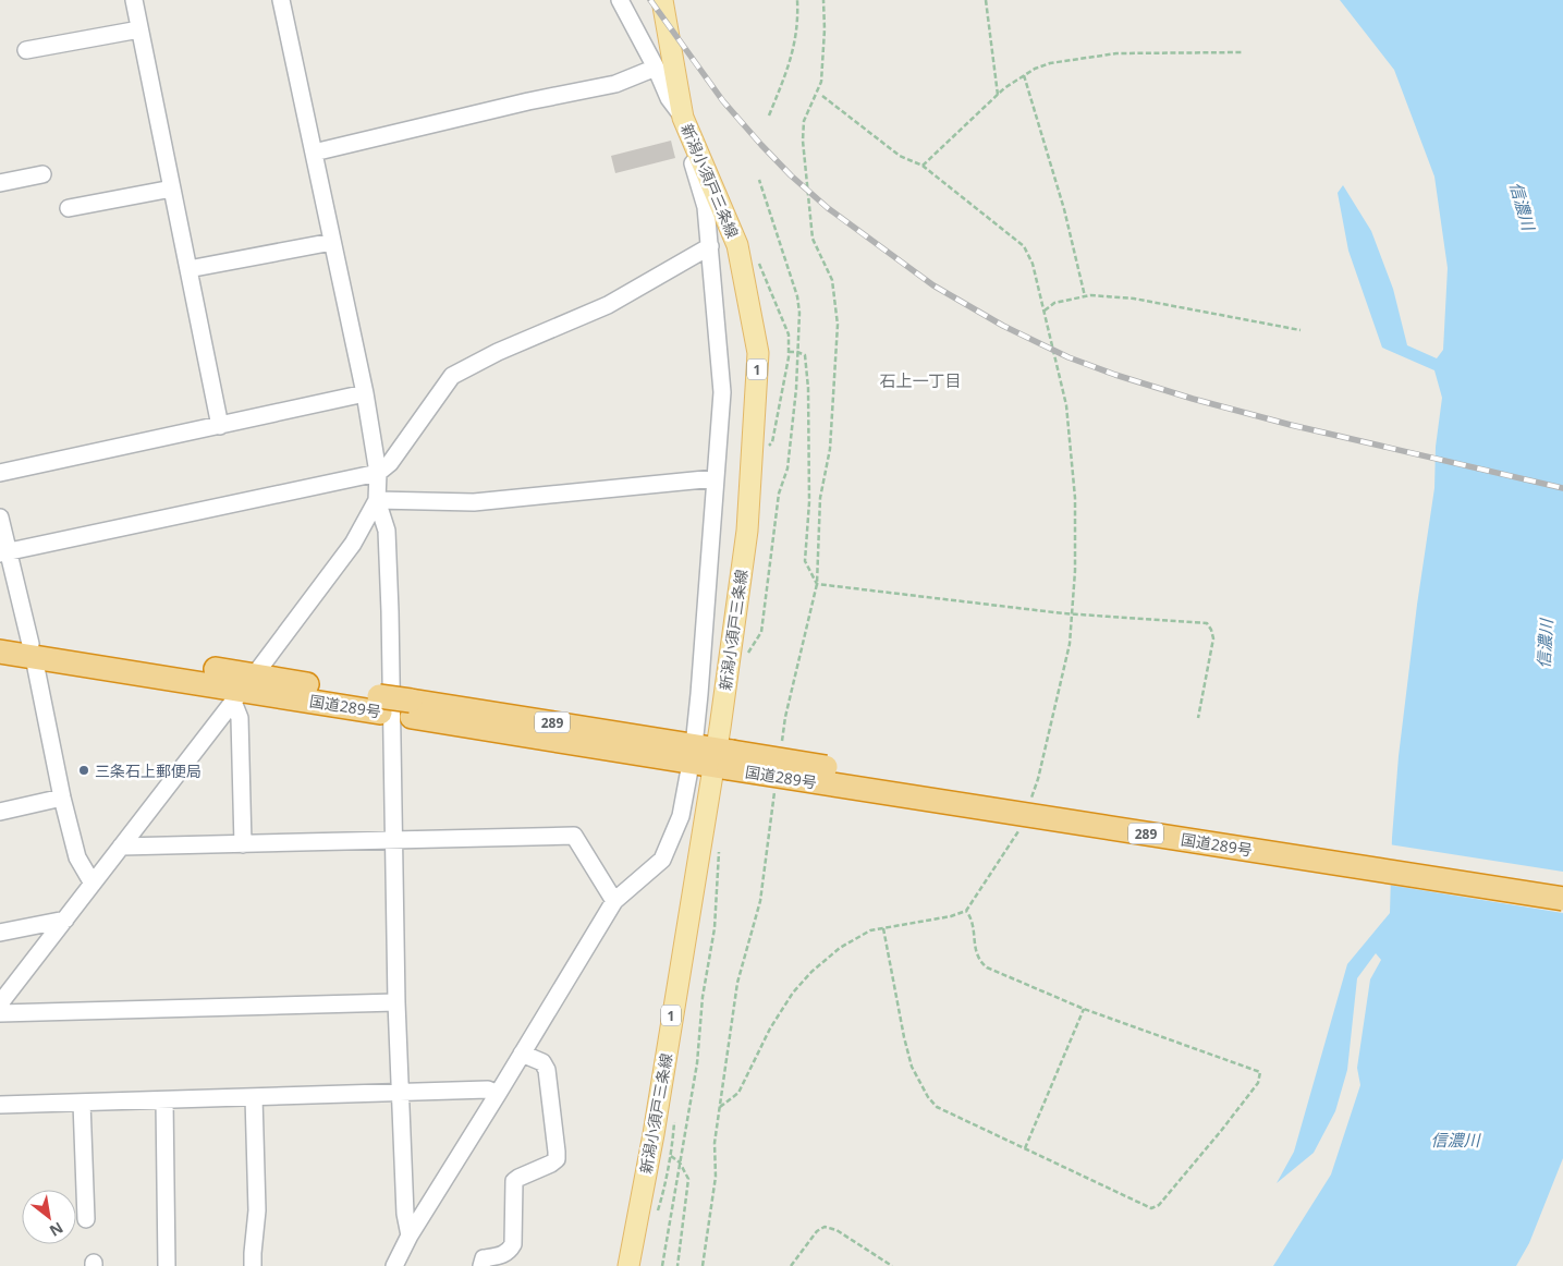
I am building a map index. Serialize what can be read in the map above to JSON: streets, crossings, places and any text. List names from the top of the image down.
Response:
{
  "streets": {
    "highway": ["国道289号", "289"],
    "main road": ["新潟小須戸三条線", "1"]
  },
  "crossings": [
    ["新潟小須戸三条線", "国道289号"]
  ],
  "districts": ["石上一丁目"],
  "water": ["信濃川"],
  "places": ["三条石上郵便局"],
  "north": "bottom right"
}
